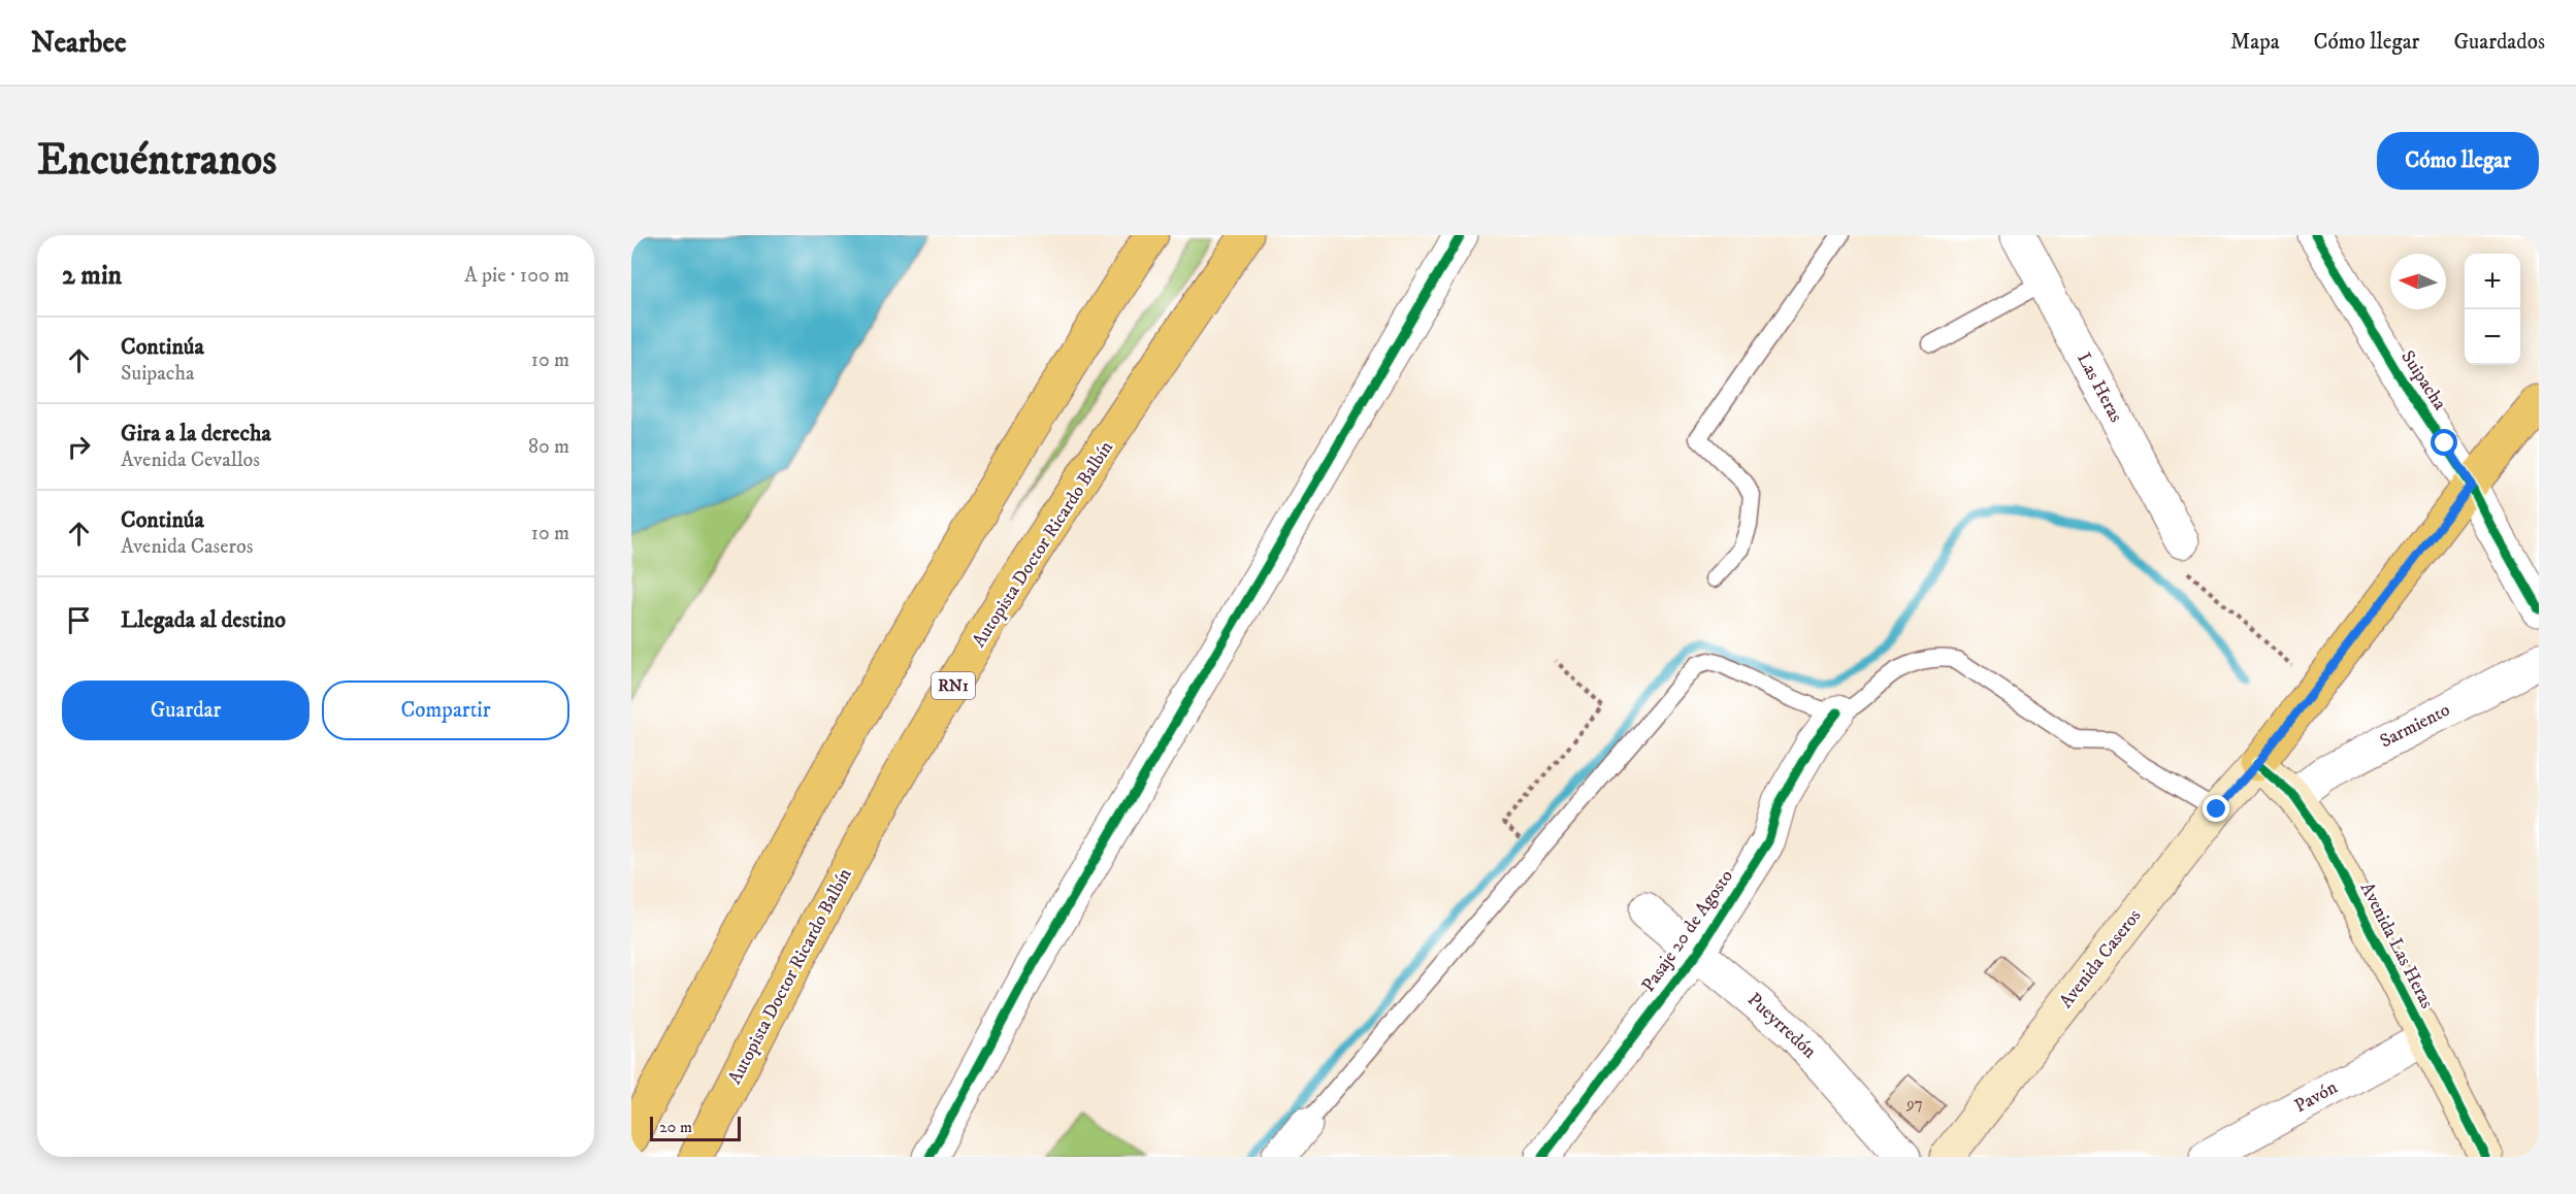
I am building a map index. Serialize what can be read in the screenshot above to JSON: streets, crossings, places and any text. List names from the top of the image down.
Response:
{
  "streets": {
    "main road": [
      "Autopista Doctor Ricardo Balbín",
      "RN1",
      "Avenida Las Heras",
      "Avenida Caseros"
    ],
    "street": [
      "Suipacha",
      "Las Heras",
      "Sarmiento",
      "Pasaje 20 de Agosto",
      "Pueyrredón",
      "Pavón"
    ]
  },
  "crossings": [
    ["Sarmiento", "Avenida Las Heras"],
    ["Pasaje 20 de Agosto", "Pueyrredón"],
    ["Avenida Las Heras", "Avenida Caseros"],
    ["Avenida Las Heras", "Pavón"]
  ],
  "house_numbers": ["97"],
  "scale_bar": "20 m",
  "north": "left",
  "page": {
    "header": "Nearbee",
    "nav": ["Mapa", "Cómo llegar", "Guardados"],
    "buttons": [
      "Cómo llegar",
      ["Guardar", "Compartir"]
    ],
    "title": "Encuéntranos",
    "heading": ["2 min", "A pie · 100 m"],
    "map_buttons": ["+", "−"],
    "list": [
      ["Continúa", "Suipacha", "10 m"],
      ["Gira a la derecha", "Avenida Cevallos", "80 m"],
      ["Continúa", "Avenida Caseros", "10 m"],
      "Llegada al destino"
    ],
    "scale": "20 m"
  }
}
